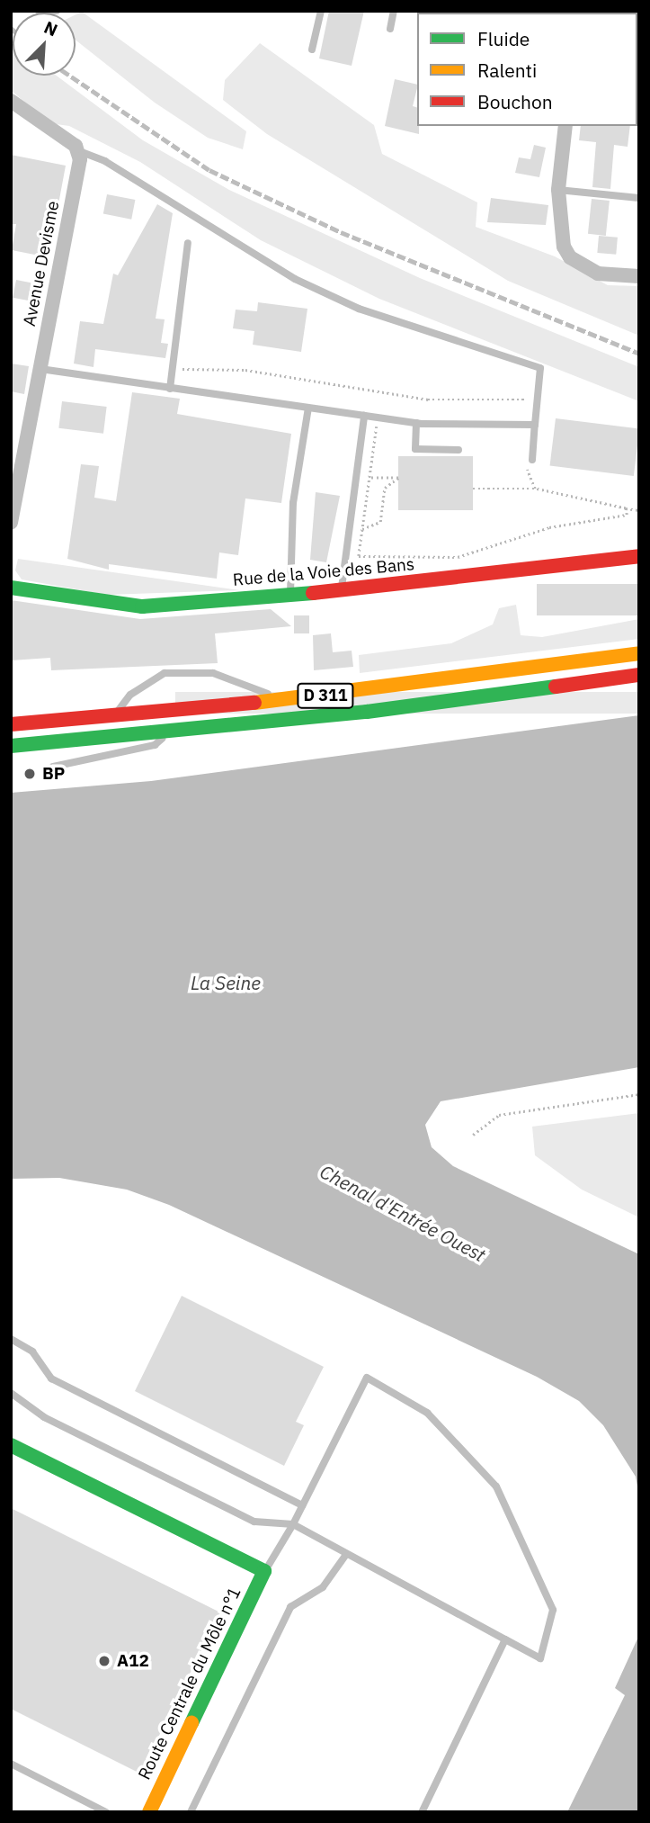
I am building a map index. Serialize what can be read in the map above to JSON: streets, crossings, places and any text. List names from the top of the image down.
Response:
{
  "streets": {
    "main road": ["Rue de la Voie des Bans", "D 311", "Route Centrale du Môle n°1"],
    "street": ["Avenue Devisme"]
  },
  "water": ["La Seine", "Chenal d'Entrée Ouest"],
  "places": ["BP", "A12"],
  "legend": ["Fluide", "Ralenti", "Bouchon"],
  "north": "top right"
}
